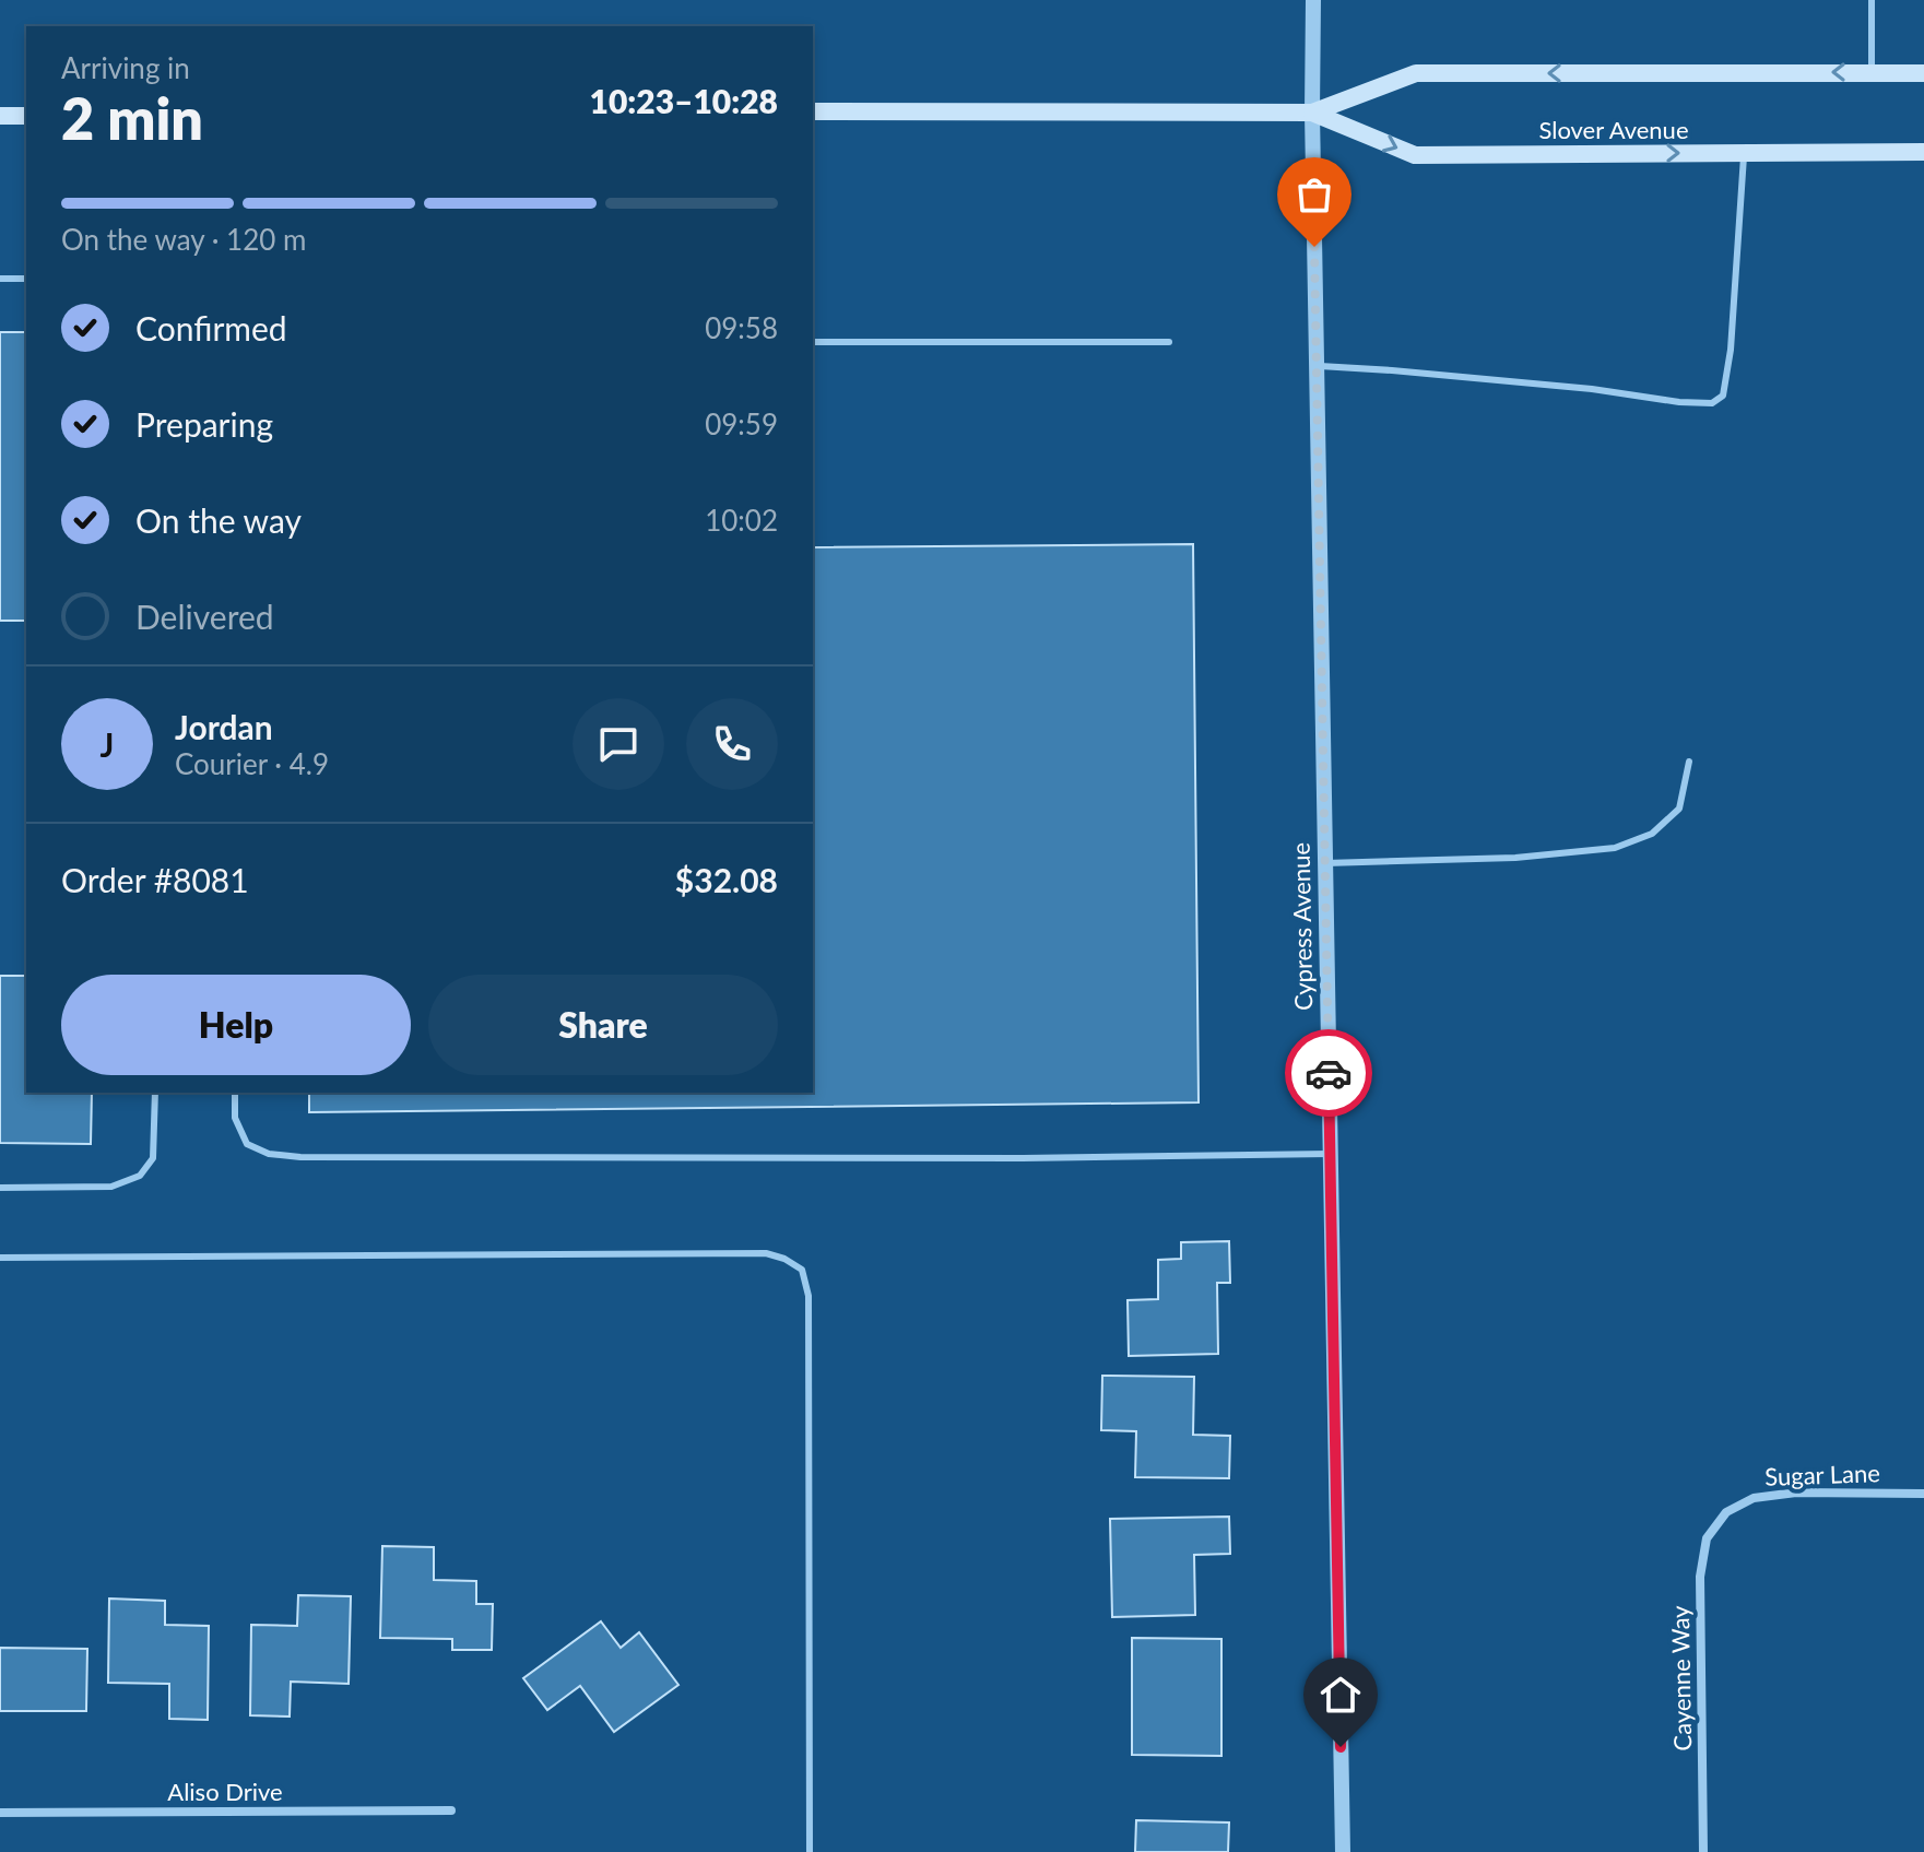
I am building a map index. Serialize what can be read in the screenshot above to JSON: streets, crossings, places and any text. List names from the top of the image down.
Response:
{
  "streets": {
    "main road": ["Slover Avenue"],
    "street": [
      "Cypress Avenue",
      "Sugar Lane",
      "Cayenne Way",
      "Aliso Drive"
    ]
  },
  "crossings": [
    ["Slover Avenue", "Cypress Avenue"],
    ["Sugar Lane", "Cayenne Way"]
  ],
  "page": {
    "heading": ["2 min", "Arriving in", "10:23–10:28"],
    "panel": [
      "Jordan",
      "Courier · 4.9",
      "Order #8081",
      "$32.08"
    ],
    "bar": "On the way · 120 m",
    "list": [
      ["Confirmed", "09:58"],
      ["Preparing", "09:59"],
      ["On the way", "10:02"],
      "Delivered"
    ],
    "round": "J",
    "buttons": ["Help", "Share"]
  }
}
